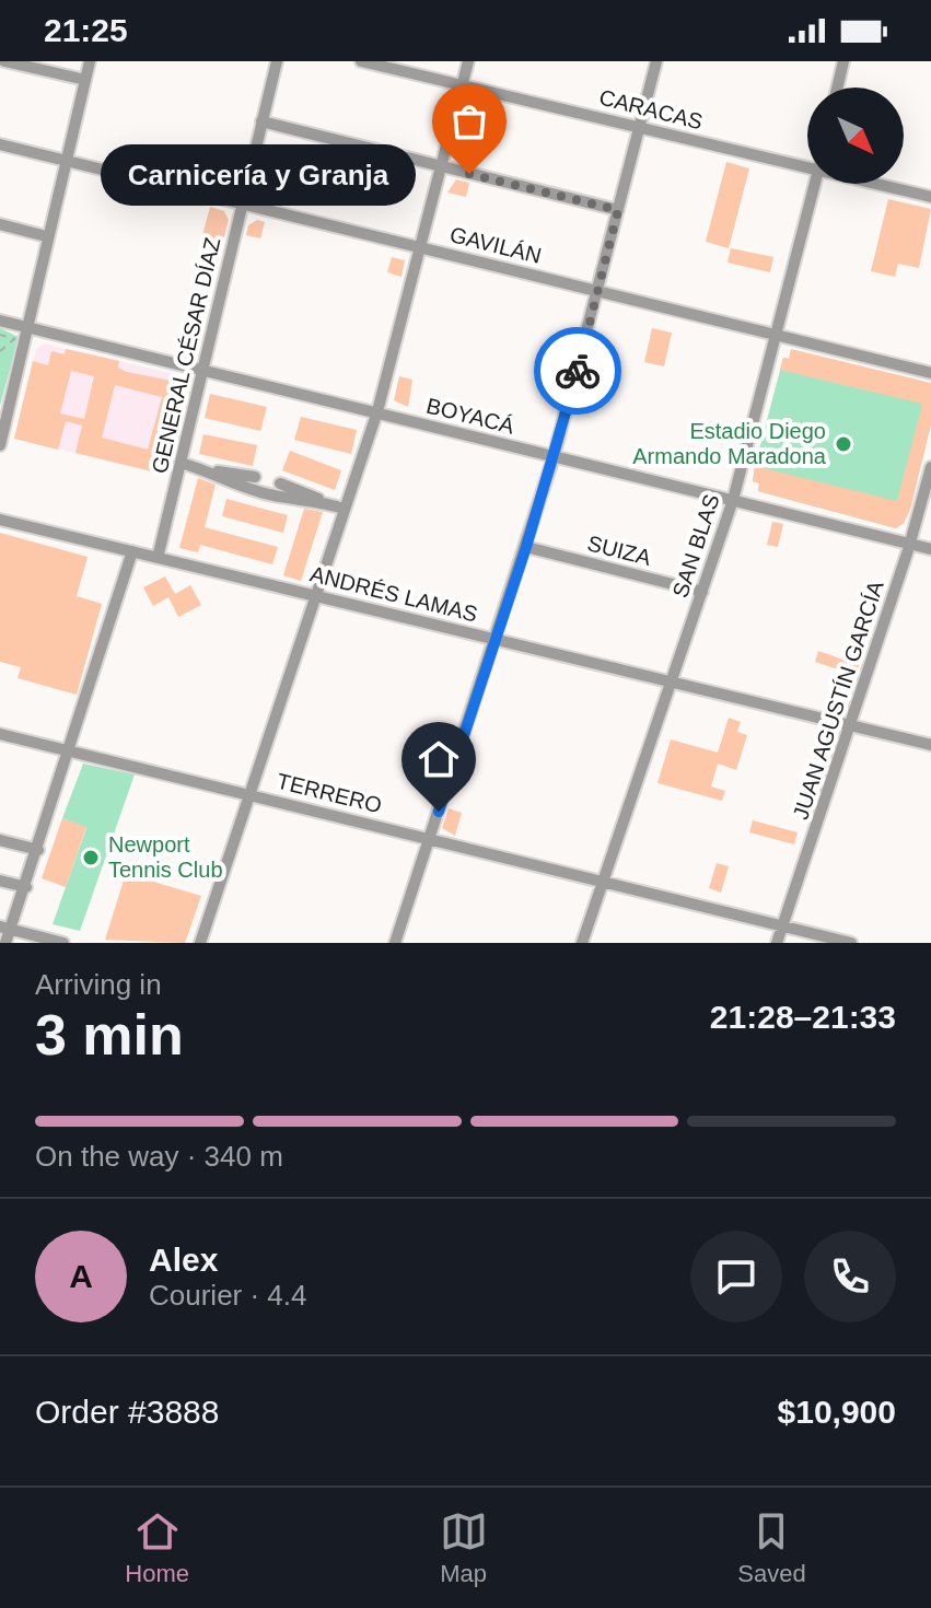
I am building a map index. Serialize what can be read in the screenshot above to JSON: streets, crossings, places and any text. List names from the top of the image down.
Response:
{
  "streets": {
    "street": [
      "CARACAS",
      "GAVILÁN",
      "GENERAL CÉSAR DÍAZ",
      "BOYACÁ",
      "SAN BLAS",
      "SUIZA",
      "ANDRÉS LAMAS",
      "JUAN AGUSTÍN GARCÍA",
      "TERRERO"
    ]
  },
  "crossings": [
    ["GAVILÁN", "GENERAL CÉSAR DÍAZ"],
    ["GAVILÁN", "SAN BLAS"],
    ["GENERAL CÉSAR DÍAZ", "BOYACÁ"],
    ["GENERAL CÉSAR DÍAZ", "ANDRÉS LAMAS"],
    ["BOYACÁ", "SAN BLAS"],
    ["BOYACÁ", "JUAN AGUSTÍN GARCÍA"],
    ["SAN BLAS", "SUIZA"],
    ["SAN BLAS", "ANDRÉS LAMAS"],
    ["SAN BLAS", "TERRERO"],
    ["ANDRÉS LAMAS", "JUAN AGUSTÍN GARCÍA"],
    ["JUAN AGUSTÍN GARCÍA", "TERRERO"]
  ],
  "places": ["Carnicería y Granja", "Estadio Diego Armando Maradona", "Newport Tennis Club"],
  "north": "bottom right",
  "page": {
    "status": "21:25",
    "bubble": "Carnicería y Granja",
    "heading": ["3 min", "Arriving in", "21:28–21:33"],
    "panel": [
      "Alex",
      "Courier · 4.4",
      "Order #3888",
      "$10,900"
    ],
    "bar": "On the way · 340 m",
    "round": "A",
    "tabs": ["Home", "Map", "Saved"]
  }
}
